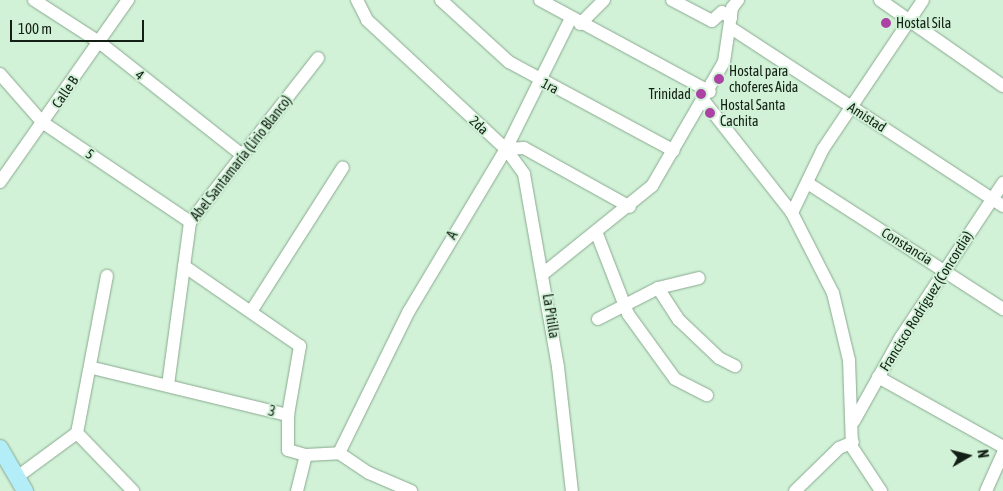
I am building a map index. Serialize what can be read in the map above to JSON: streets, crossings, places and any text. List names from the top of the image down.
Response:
{
  "streets": {
    "street": [
      "4",
      "1ra",
      "Calle B",
      "Amistad",
      "2da",
      "5",
      "Abel Santamaría (Lirio Blanco)",
      "A",
      "Constancia",
      "Francisco Rodríguez (Concordia)",
      "La Pitilla",
      "3"
    ]
  },
  "crossings": [
    ["4", "Calle B"],
    ["4", "Abel Santamaría (Lirio Blanco)"],
    ["1ra", "A"],
    ["Calle B", "5"],
    ["Amistad", "Francisco Rodríguez (Concordia)"],
    ["2da", "A"],
    ["2da", "La Pitilla"],
    ["5", "Abel Santamaría (Lirio Blanco)"],
    ["Abel Santamaría (Lirio Blanco)", "3"],
    ["A", "La Pitilla"],
    ["Constancia", "Francisco Rodríguez (Concordia)"]
  ],
  "places": [
    "Hostal Sila",
    "Hostal para choferes Aida",
    "Trinidad",
    "Hostal Santa Cachita"
  ],
  "scale_bar": "100 m",
  "north": "right"
}
